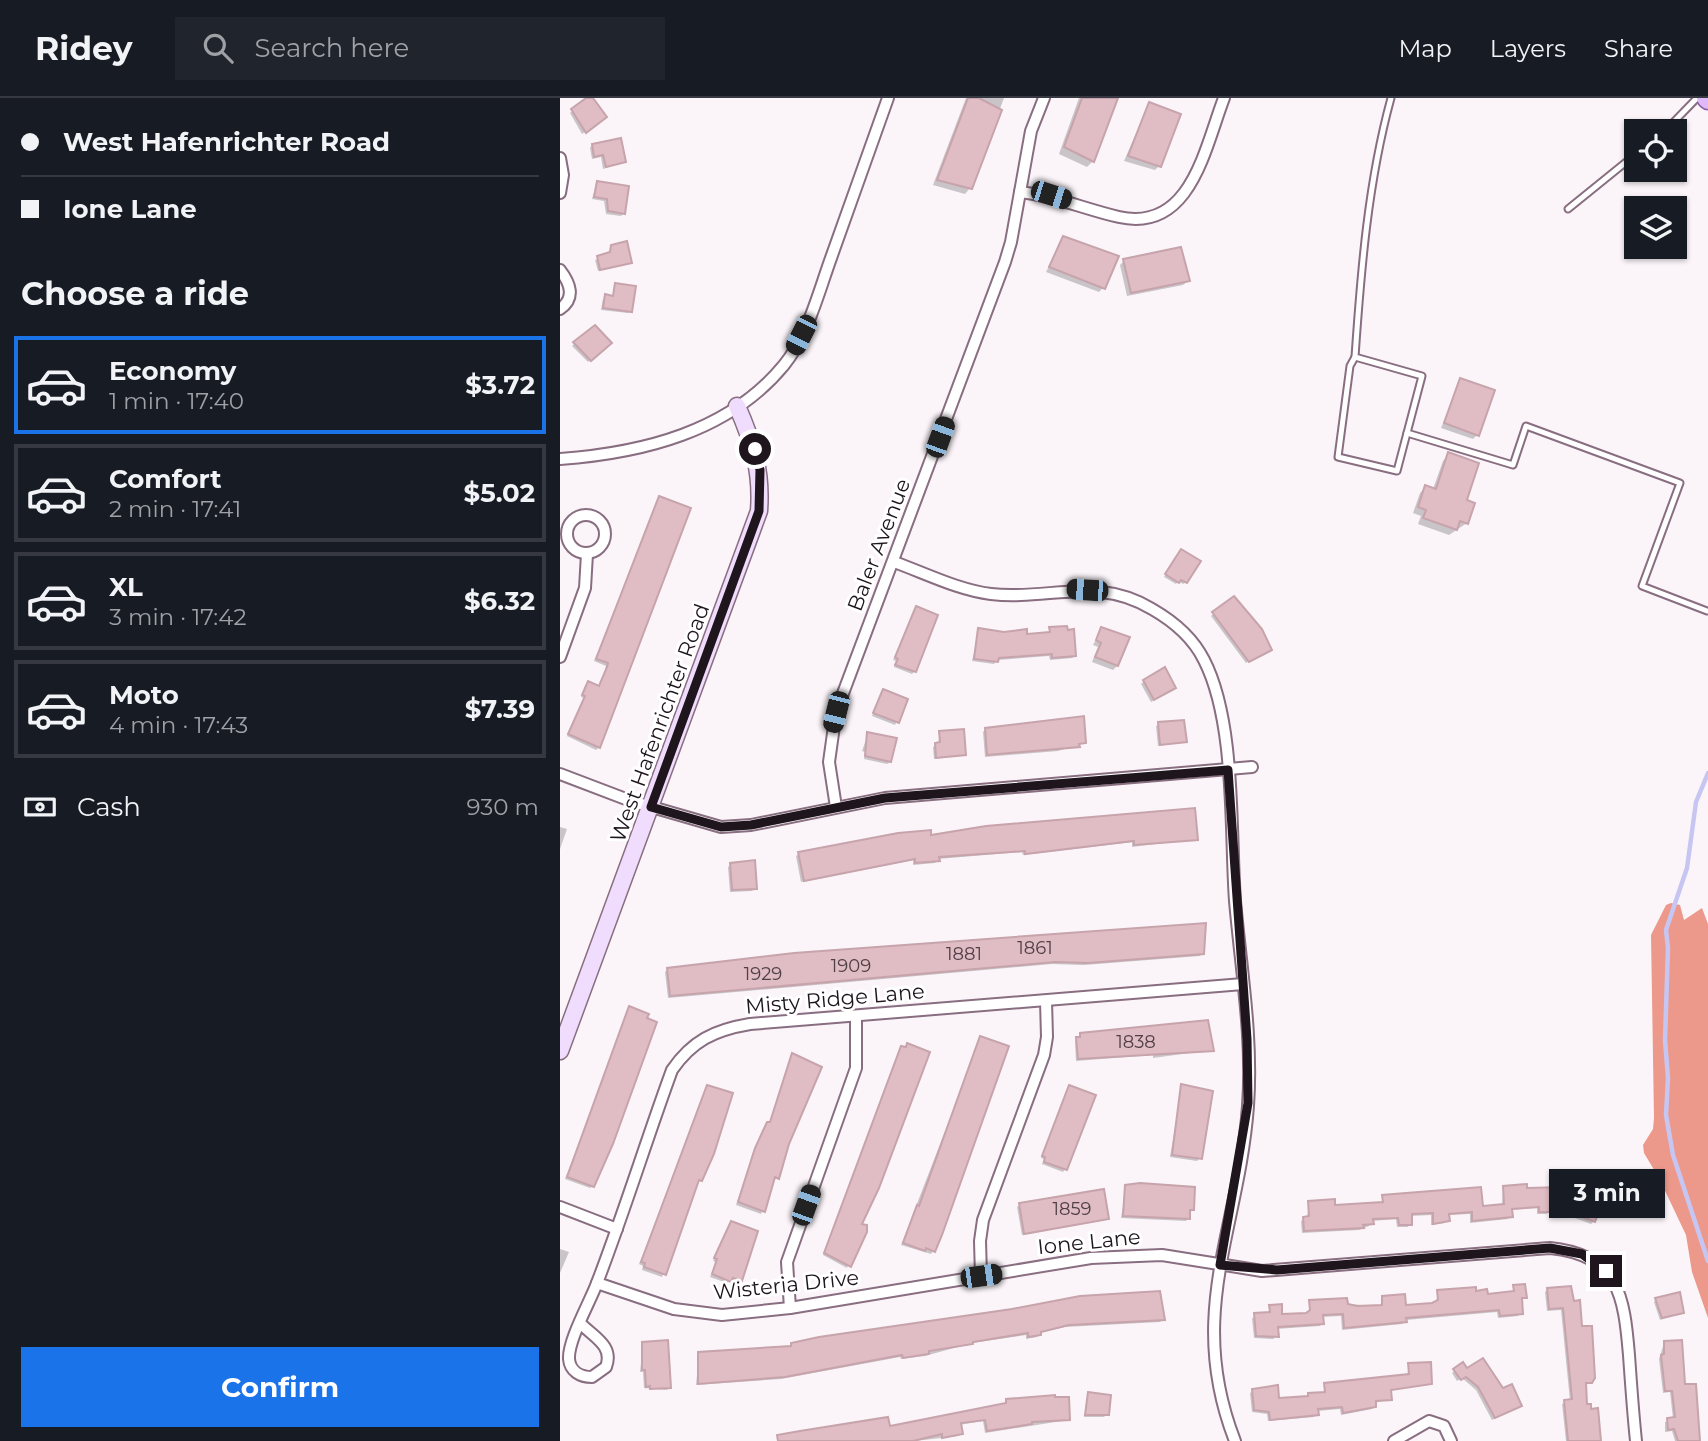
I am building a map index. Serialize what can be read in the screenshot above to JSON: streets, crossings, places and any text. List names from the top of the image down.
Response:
{
  "streets": {
    "street": [
      "Baler Avenue",
      "West Hafenrichter Road",
      "Misty Ridge Lane",
      "Ione Lane",
      "Wisteria Drive"
    ]
  },
  "crossings": [
    ["Misty Ridge Lane", "Wisteria Drive"],
    ["Ione Lane", "Wisteria Drive"]
  ],
  "house_numbers": [
    "1861",
    "1881",
    "1909",
    "1929",
    "1838",
    "1859"
  ],
  "page": {
    "header": "Ridey",
    "search": "Search here",
    "nav": ["Map", "Layers", "Share"],
    "banner": ["West Hafenrichter Road", "Ione Lane"],
    "heading": "Choose a ride",
    "list": [
      {
        "name": "Economy",
        "note": "1 min · 17:40",
        "value": "$3.72"
      },
      {
        "name": "Comfort",
        "note": "2 min · 17:41",
        "value": "$5.02"
      },
      {
        "name": "XL",
        "note": "3 min · 17:42",
        "value": "$6.32"
      },
      {
        "name": "Moto",
        "note": "4 min · 17:43",
        "value": "$7.39"
      }
    ],
    "pay": ["Cash", "930 m"],
    "bubble": "3 min",
    "buttons": "Confirm"
  }
}
